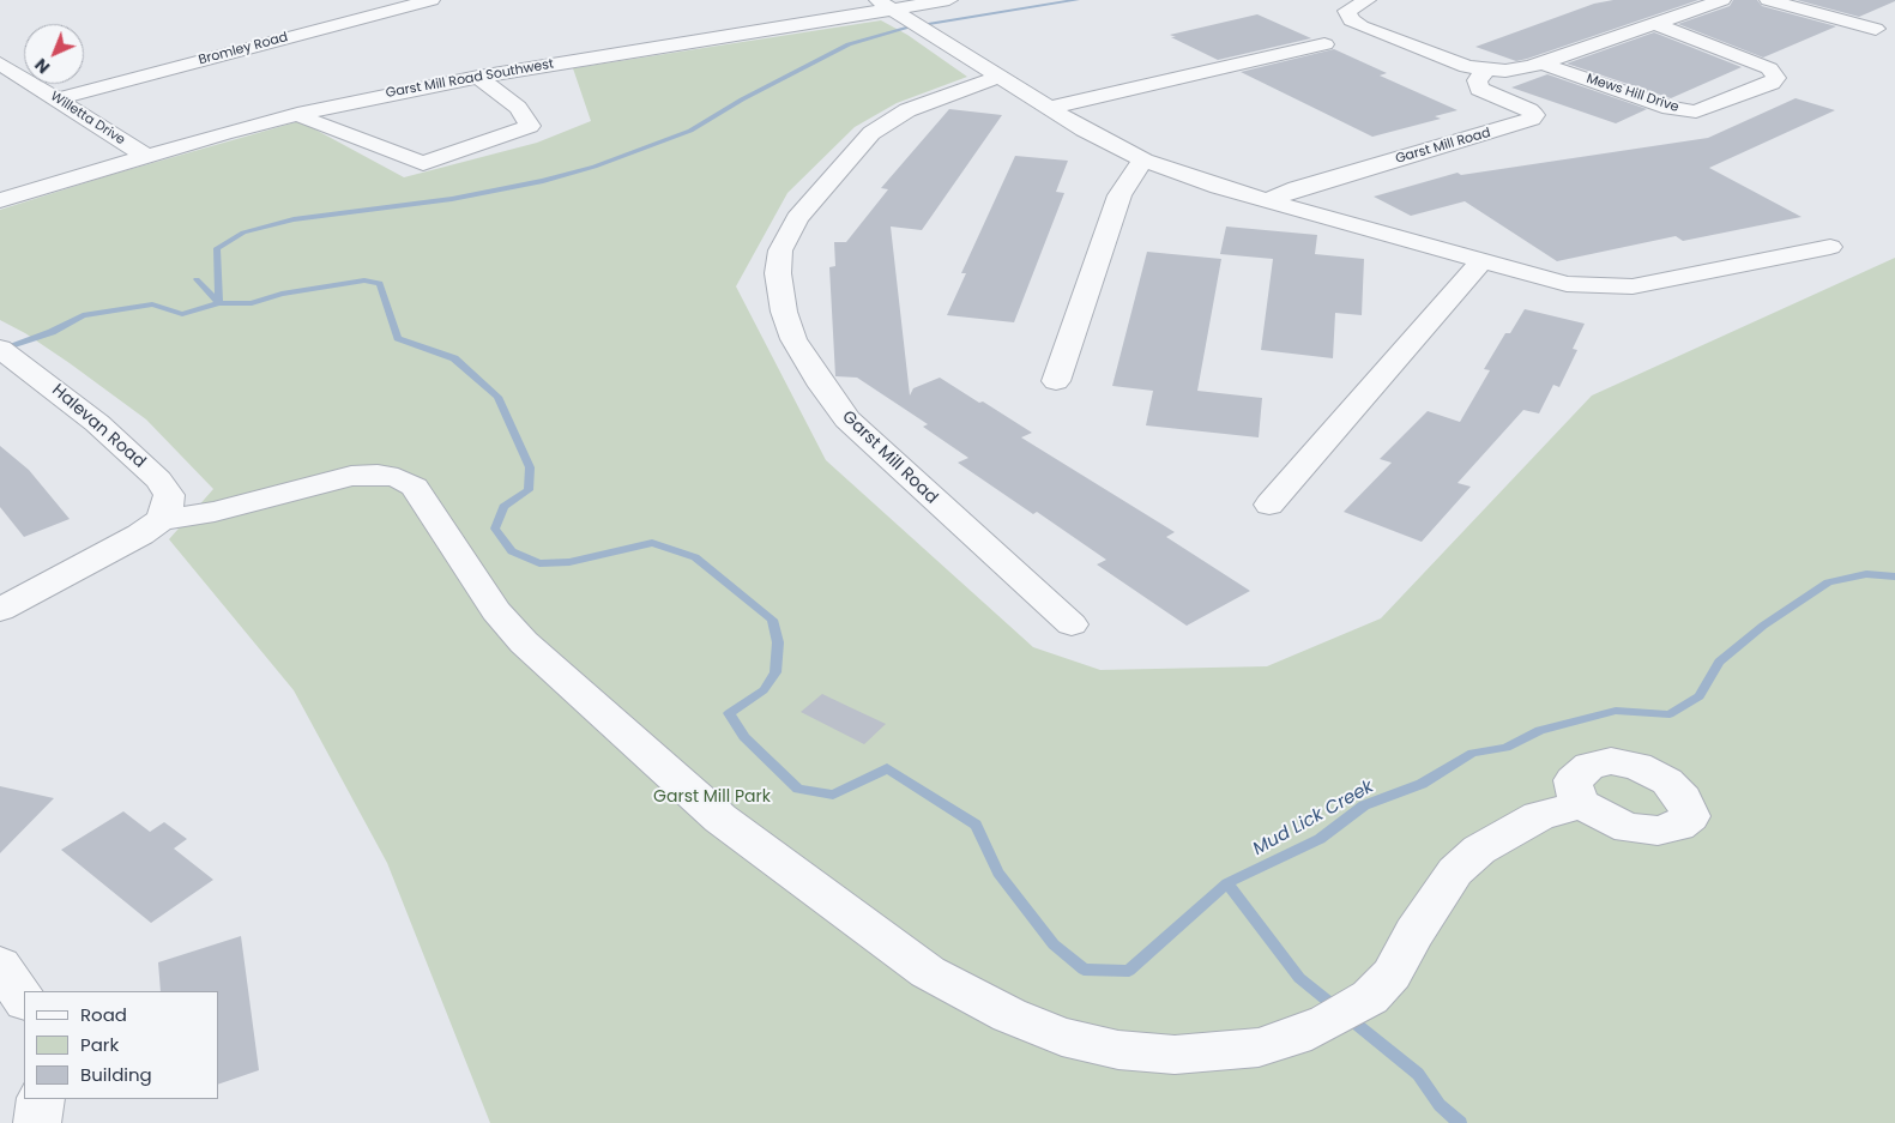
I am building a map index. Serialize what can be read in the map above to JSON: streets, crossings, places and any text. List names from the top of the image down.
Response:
{
  "streets": {
    "street": [
      "Bromley Road",
      "Garst Mill Road Southwest",
      "Mews Hill Drive",
      "Willetta Drive",
      "Garst Mill Road",
      "Halevan Road"
    ]
  },
  "crossings": [
    ["Bromley Road", "Willetta Drive"],
    ["Garst Mill Road Southwest", "Willetta Drive"]
  ],
  "water": ["Mud Lick Creek"],
  "parks": ["Garst Mill Park"],
  "legend": ["Road", "Park", "Building"],
  "north": "bottom left"
}
